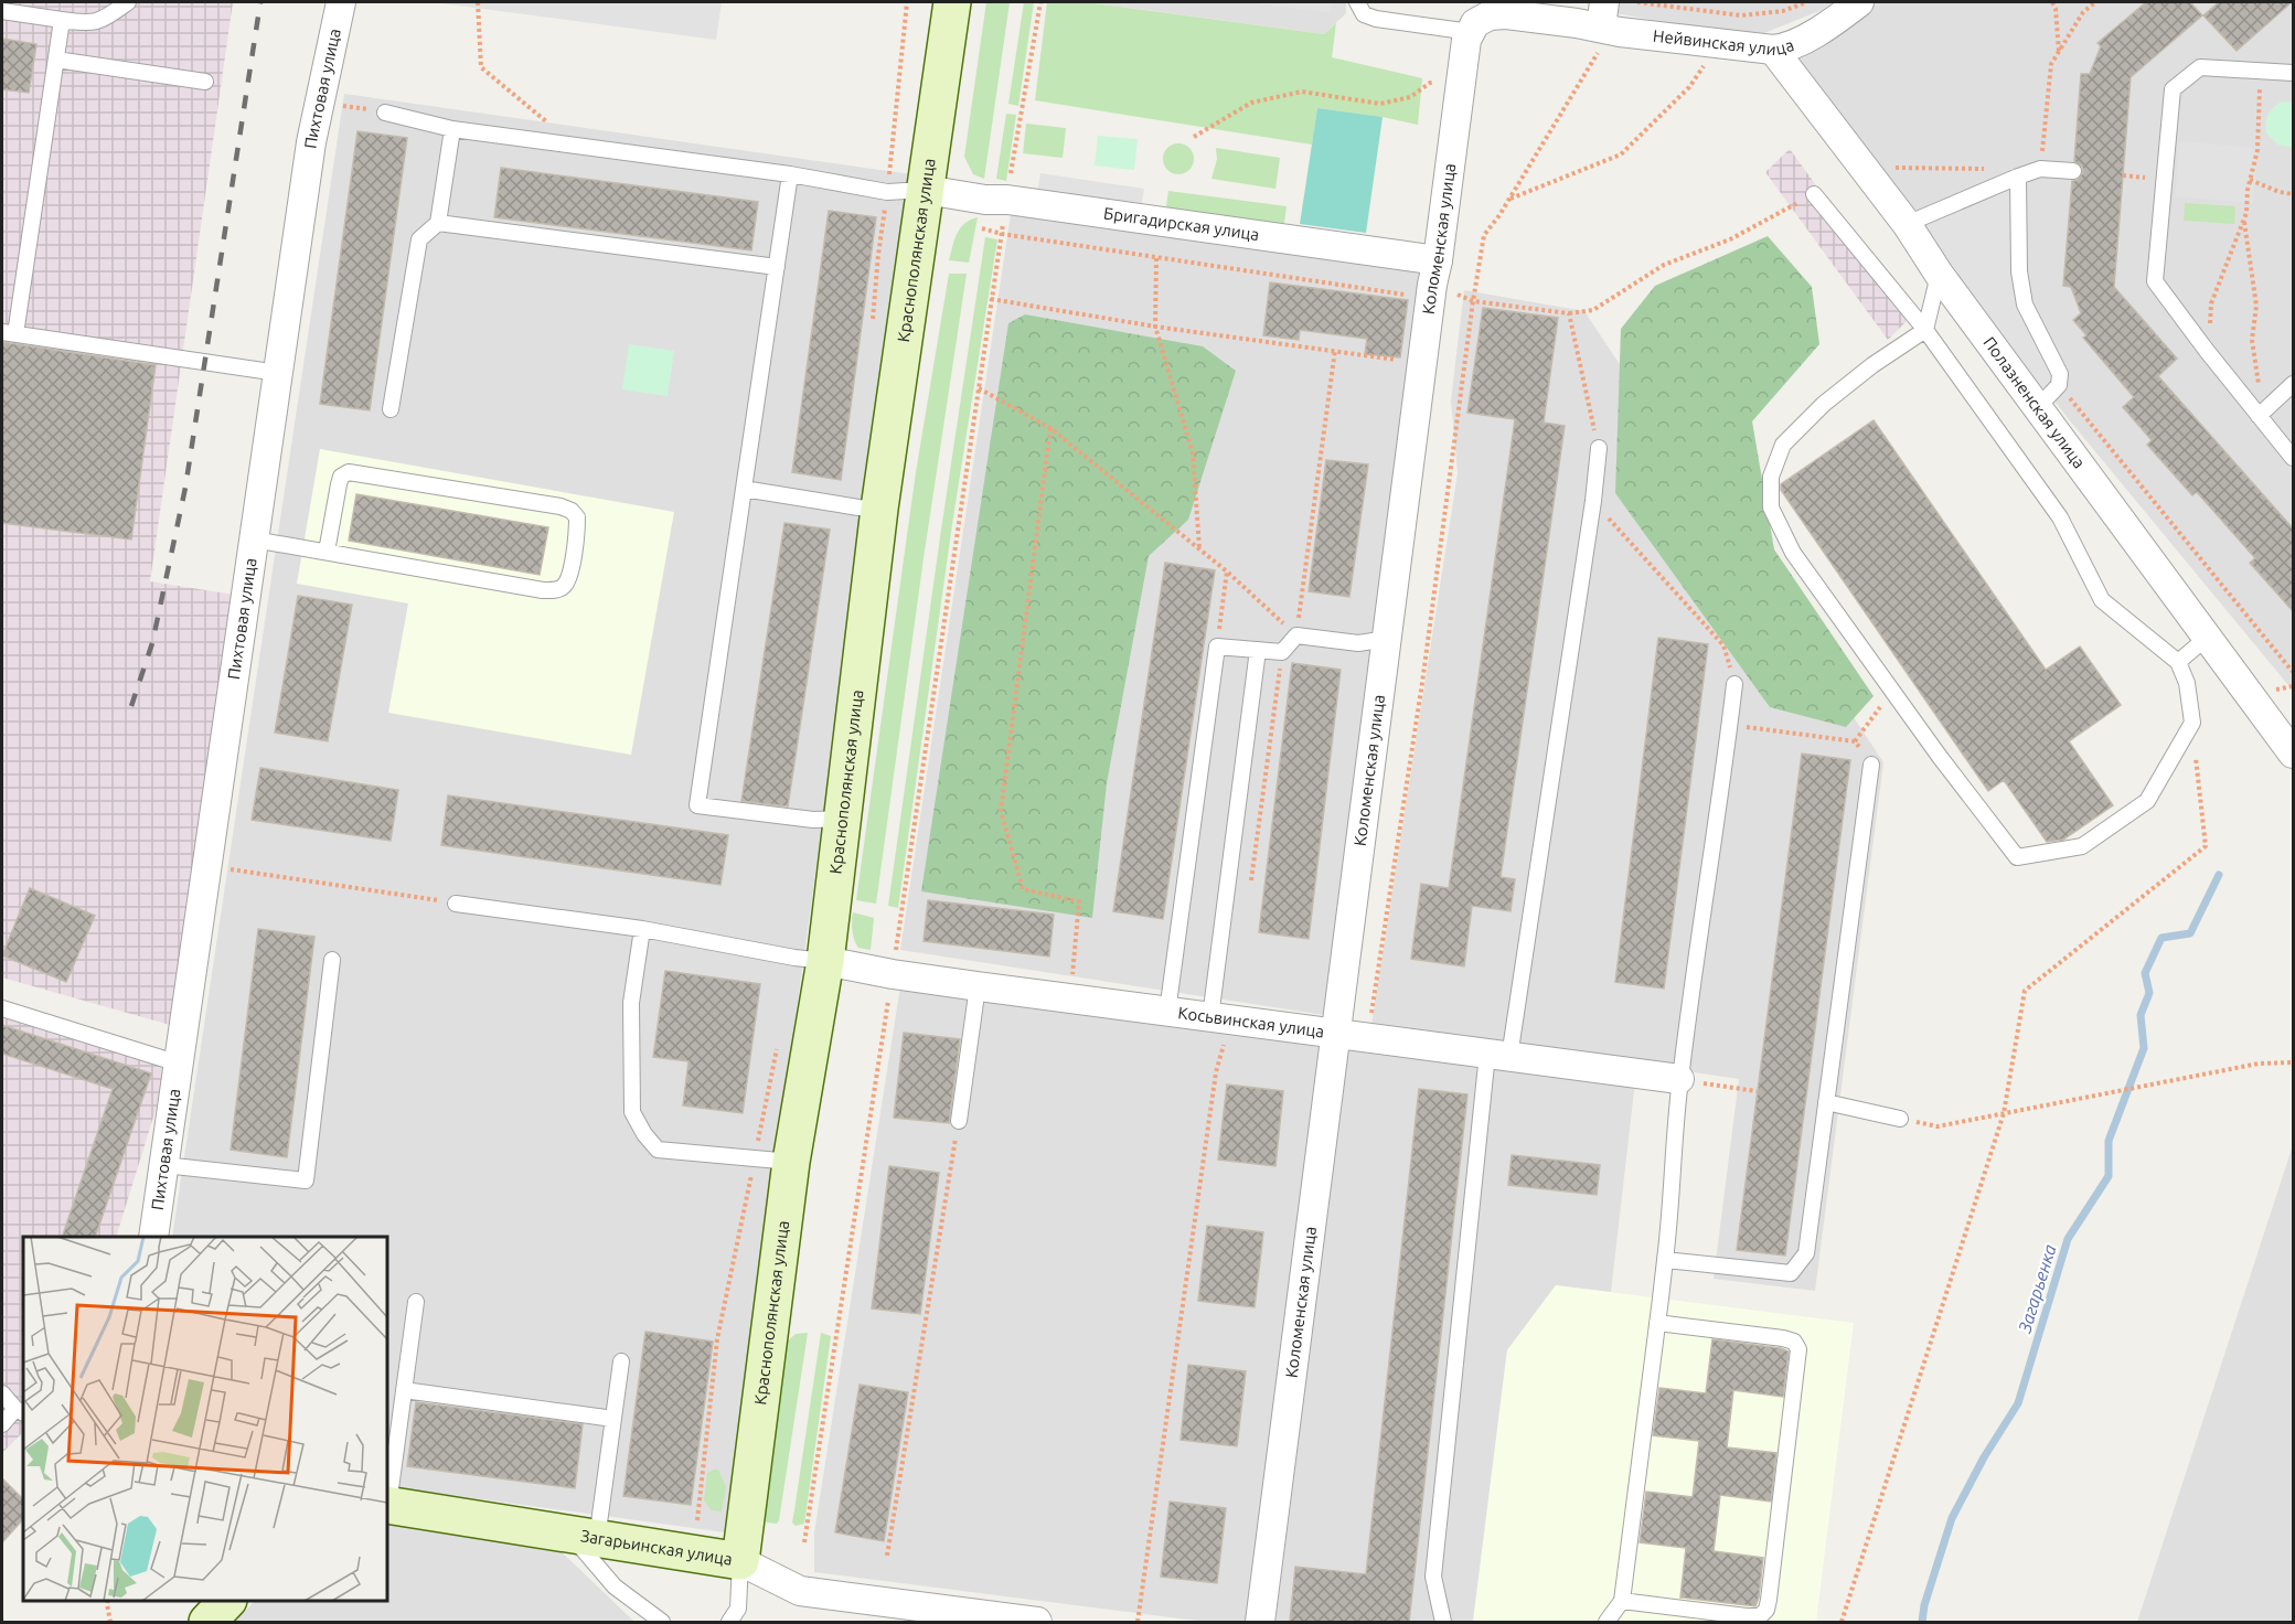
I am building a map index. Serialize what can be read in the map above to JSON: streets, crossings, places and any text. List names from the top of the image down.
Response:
{
  "streets": {
    "main road": ["Краснополянская улица", "Загарьинская улица"],
    "street": [
      "Нейвинская улица",
      "Пихтовая улица",
      "Бригадирская улица",
      "Коломенская улица",
      "Полазненская улица",
      "Косьвинская улица"
    ]
  },
  "crossings": [
    ["Нейвинская улица", "Полазненская улица"],
    ["Бригадирская улица", "Коломенская улица"],
    ["Бригадирская улица", "Краснополянская улица"],
    ["Коломенская улица", "Косьвинская улица"],
    ["Краснополянская улица", "Косьвинская улица"],
    ["Краснополянская улица", "Загарьинская улица"]
  ],
  "water": ["Загарьенка"]
}
